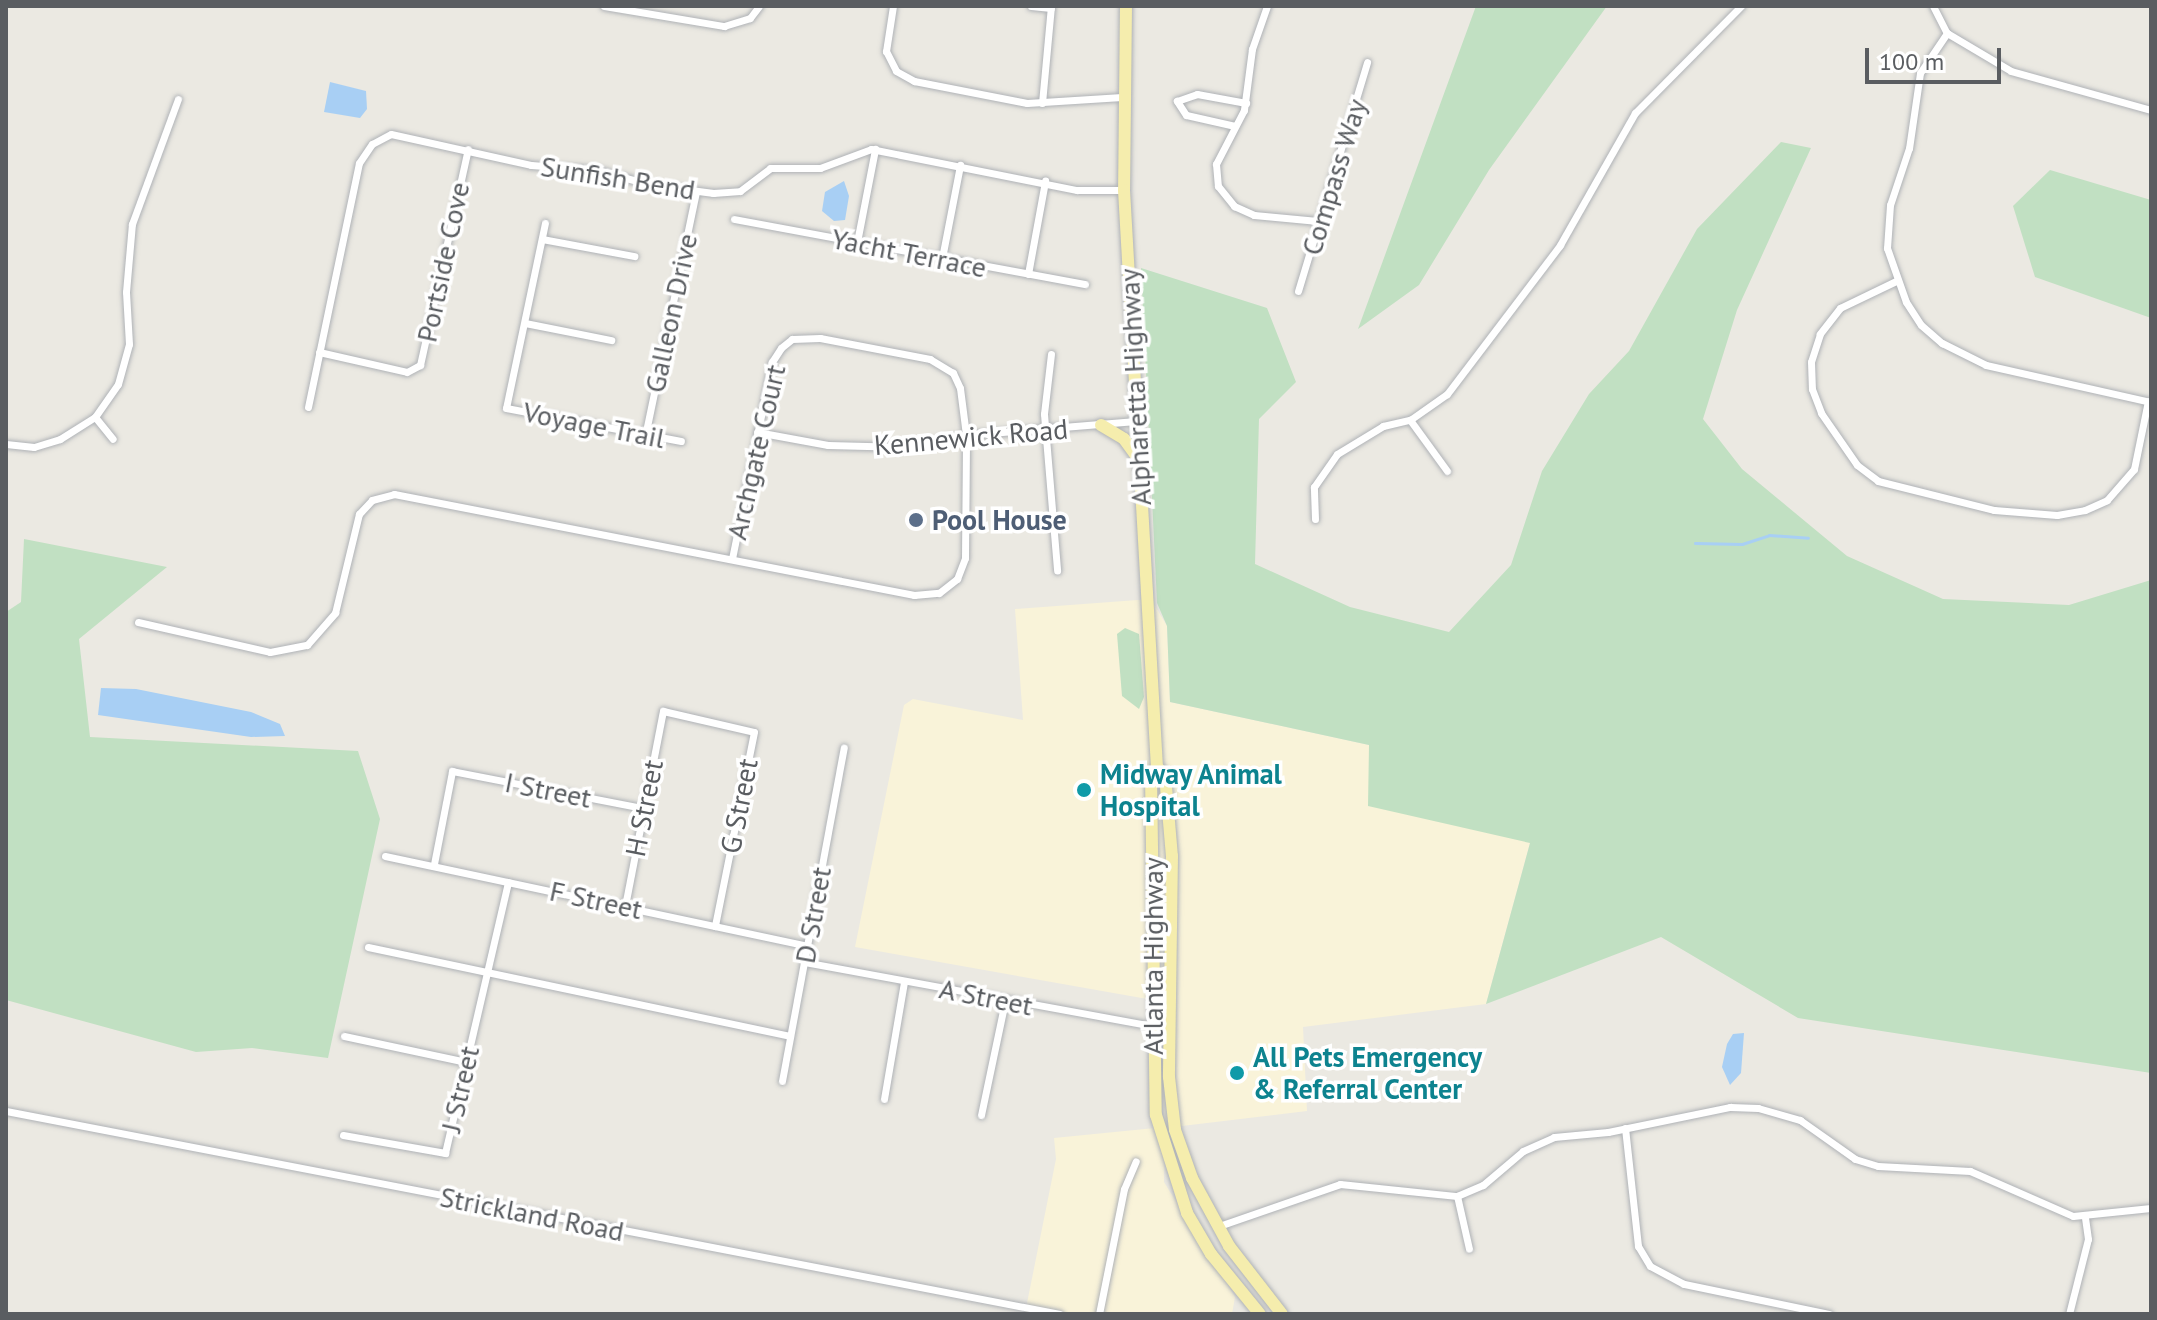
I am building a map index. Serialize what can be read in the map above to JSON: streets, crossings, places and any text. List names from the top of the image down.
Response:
{
  "streets": {
    "main road": ["Alpharetta Highway", "Atlanta Highway"],
    "street": [
      "Compass Way",
      "Sunfish Bend",
      "Yacht Terrace",
      "Portside Cove",
      "Galleon Drive",
      "Voyage Trail",
      "Kennewick Road",
      "Archgate Court",
      "I Street",
      "G Street",
      "H Street",
      "F Street",
      "D Street",
      "A Street",
      "J Street",
      "Strickland Road"
    ]
  },
  "crossings": [
    ["Sunfish Bend", "Portside Cove"],
    ["Sunfish Bend", "Galleon Drive"],
    ["Sunfish Bend", "Alpharetta Highway"],
    ["Galleon Drive", "Voyage Trail"],
    ["Alpharetta Highway", "Kennewick Road"],
    ["Alpharetta Highway", "Atlanta Highway"],
    ["Kennewick Road", "Archgate Court"],
    ["I Street", "H Street"],
    ["I Street", "F Street"],
    ["G Street", "H Street"],
    ["G Street", "F Street"],
    ["H Street", "F Street"],
    ["F Street", "D Street"],
    ["D Street", "A Street"],
    ["Atlanta Highway", "A Street"]
  ],
  "places": ["Pool House", "Midway Animal Hospital", "All Pets Emergency & Referral Center"],
  "scale_bar": "100 m"
}
